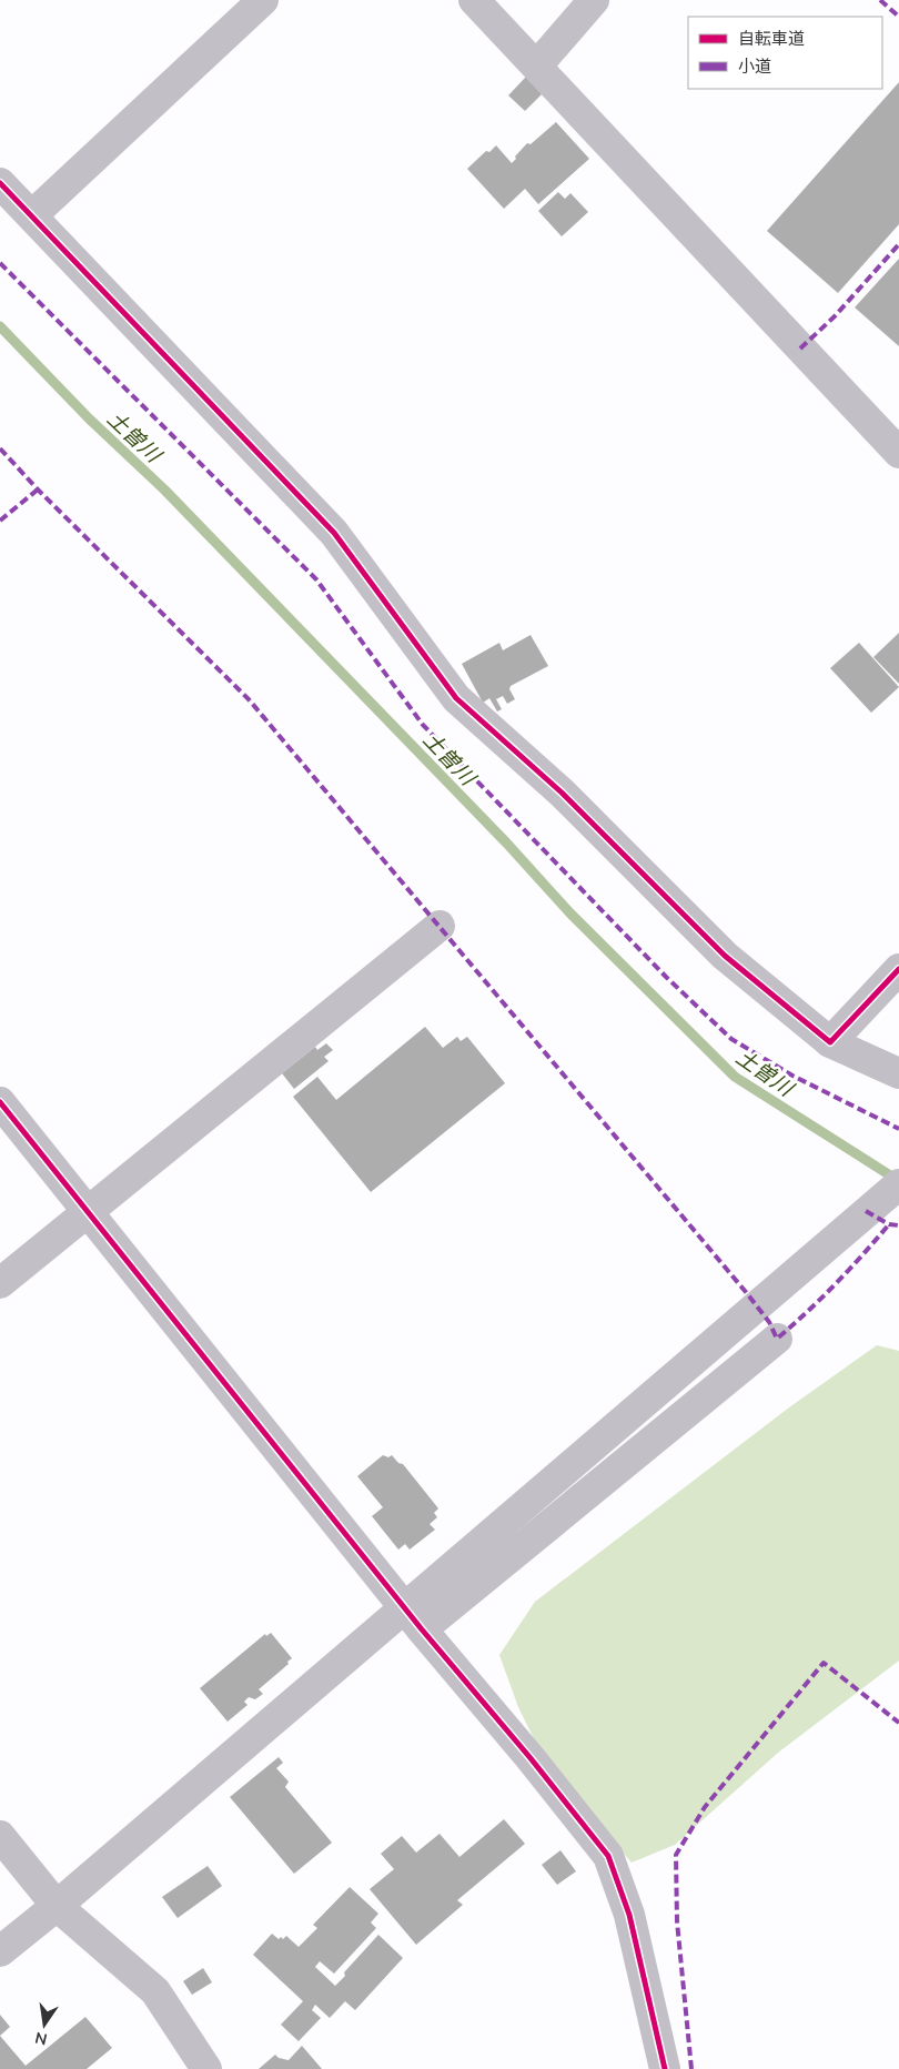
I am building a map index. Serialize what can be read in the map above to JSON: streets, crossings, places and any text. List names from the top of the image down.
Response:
{
  "water": ["土曽川"],
  "legend": ["自転車道", "小道"],
  "north": "bottom"
}
